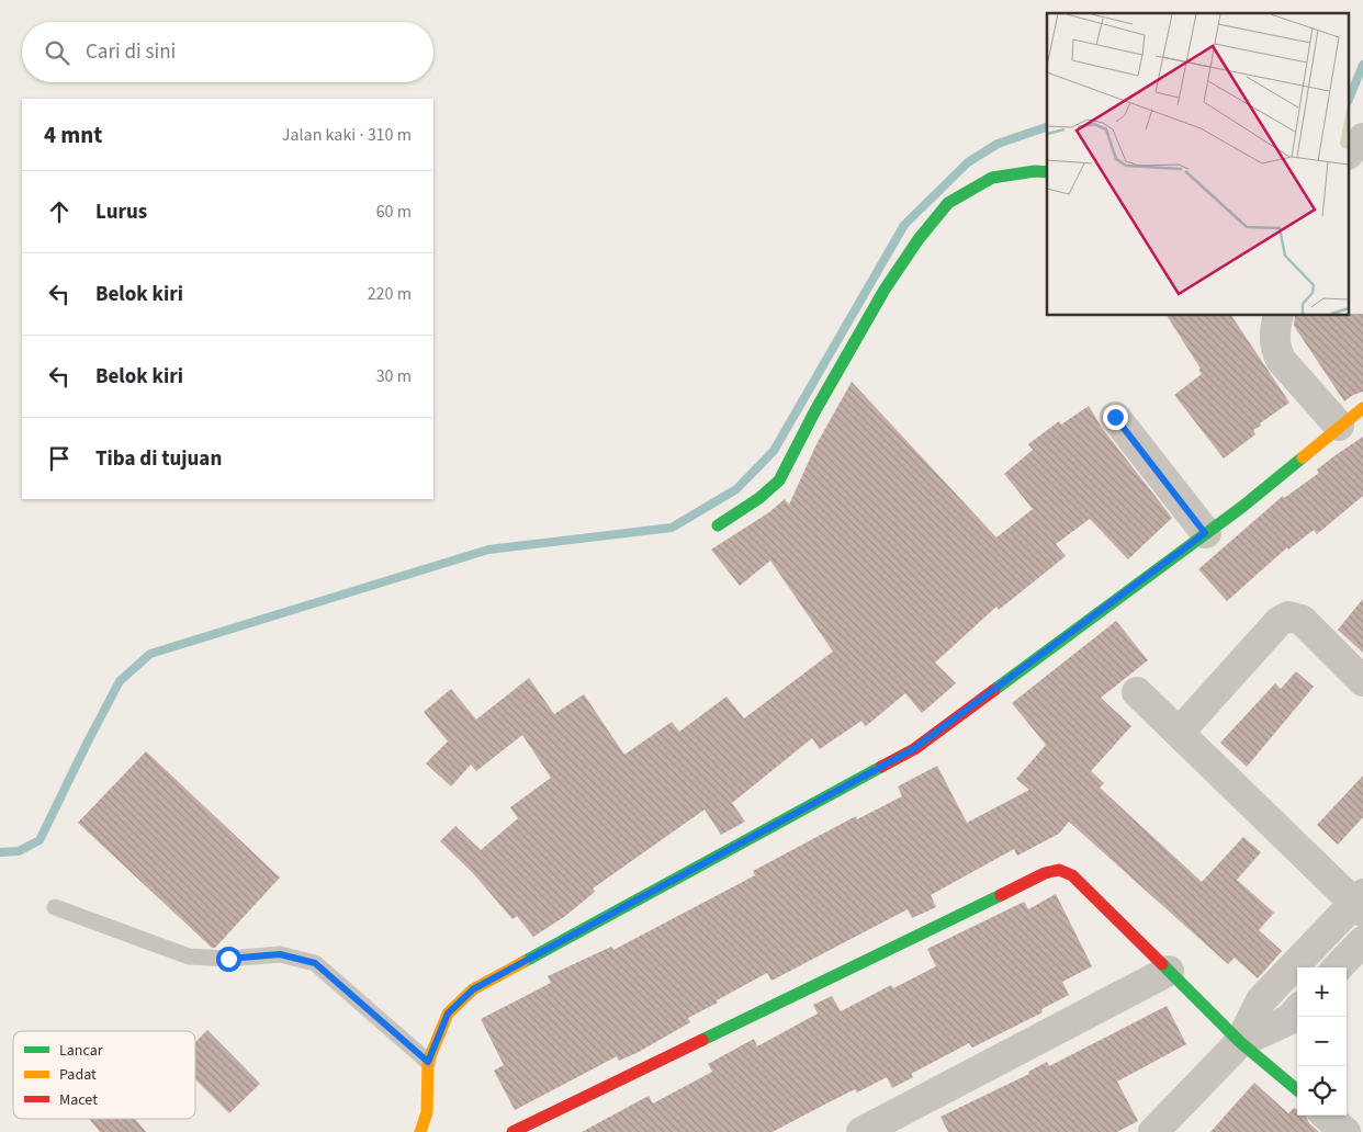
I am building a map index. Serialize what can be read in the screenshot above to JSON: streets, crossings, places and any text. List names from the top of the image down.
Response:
{
  "legend": ["Lancar", "Padat", "Macet"],
  "page": {
    "search": "Cari di sini",
    "heading": ["4 mnt", "Jalan kaki · 310 m"],
    "list": [
      ["Lurus", "60 m"],
      ["Belok kiri", "220 m"],
      ["Belok kiri", "30 m"],
      "Tiba di tujuan"
    ],
    "map_buttons": ["+", "−"]
  }
}
